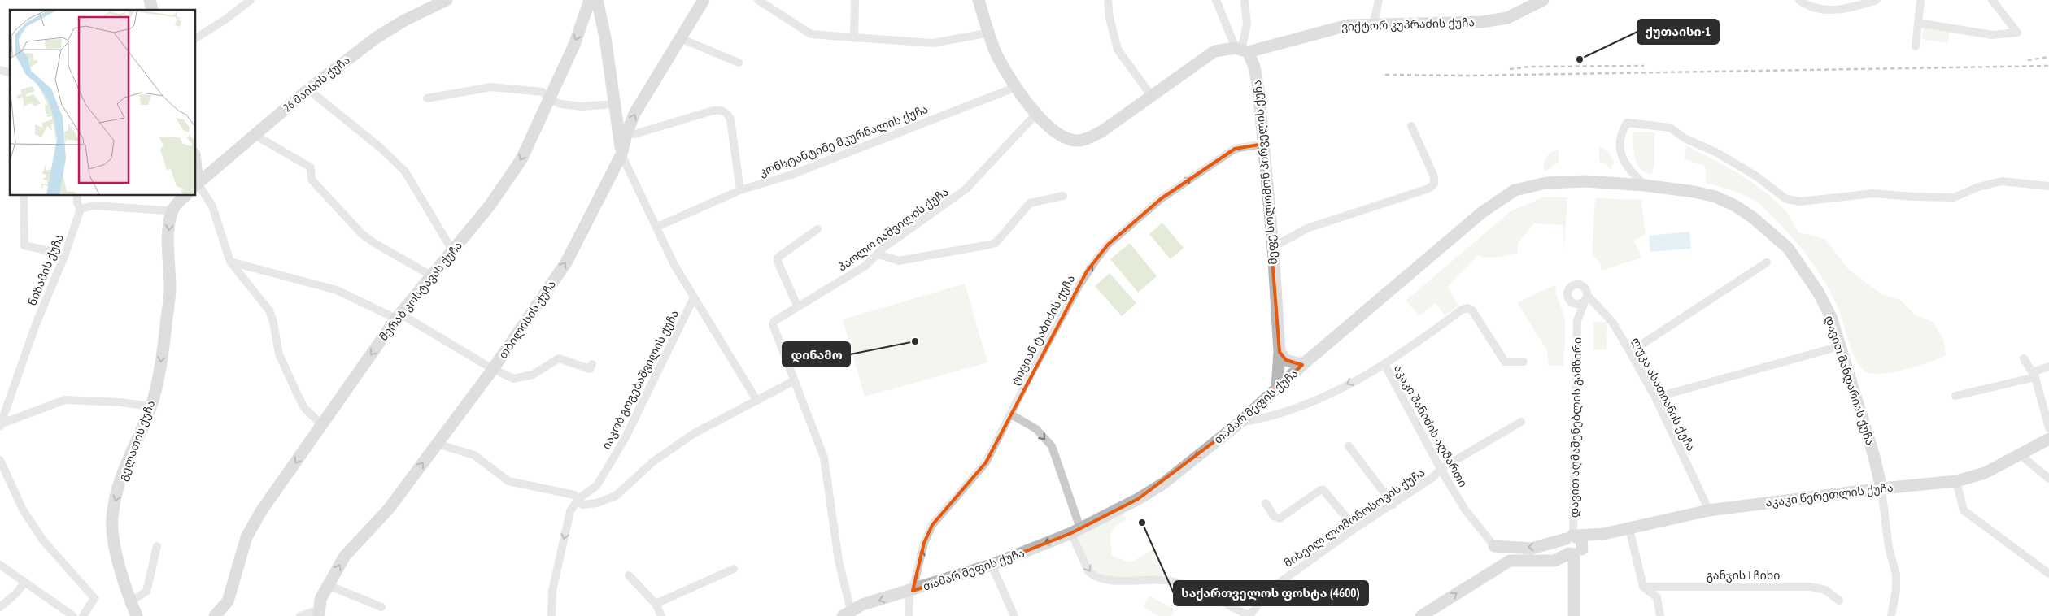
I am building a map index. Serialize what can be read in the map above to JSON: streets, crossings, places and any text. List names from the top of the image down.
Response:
{
  "streets": {
    "main road": [
      "ვიქტორ კუპრაძის ქუჩა",
      "26 მაისის ქუჩა",
      "მეფე სოლომონ პირველის ქუჩა",
      "მერაბ კოსტავას ქუჩა",
      "თბილისის ქუჩა",
      "დავით მანდარიას ქუჩა",
      "თამარ მეფის ქუჩა",
      "გელათის ქუჩა",
      "აკაკი წერეთლის ქუჩა"
    ],
    "street": [
      "კონსტანტინე მკურნალის ქუჩა",
      "პაოლო იაშვილის ქუჩა",
      "ნიზამის ქუჩა",
      "ტიციან ტაბიძის ქუჩა",
      "იაკობ გოგებაშვილის ქუჩა",
      "ლუკა ასათიანის ქუჩა",
      "აკაკი შანიძის აღმართი",
      "დავით აღმაშენებლის გამზირი",
      "მიხეილ ლომონოსოვის ქუჩა",
      "განჯის I ჩიხი"
    ]
  },
  "crossings": [
    ["ვიქტორ კუპრაძის ქუჩა", "მეფე სოლომონ პირველის ქუჩა"],
    ["მეფე სოლომონ პირველის ქუჩა", "ტიციან ტაბიძის ქუჩა"],
    ["მეფე სოლომონ პირველის ქუჩა", "თამარ მეფის ქუჩა"],
    ["პაოლო იაშვილის ქუჩა", "თამარ მეფის ქუჩა"],
    ["ტიციან ტაბიძის ქუჩა", "თამარ მეფის ქუჩა"],
    ["დავით მანდარიას ქუჩა", "თამარ მეფის ქუჩა"],
    ["დავით მანდარიას ქუჩა", "აკაკი წერეთლის ქუჩა"],
    ["ლუკა ასათიანის ქუჩა", "დავით აღმაშენებლის გამზირი"],
    ["ლუკა ასათიანის ქუჩა", "აკაკი წერეთლის ქუჩა"],
    ["თამარ მეფის ქუჩა", "აკაკი შანიძის აღმართი"],
    ["აკაკი შანიძის აღმართი", "აკაკი წერეთლის ქუჩა"],
    ["აკაკი შანიძის აღმართი", "მიხეილ ლომონოსოვის ქუჩა"],
    ["დავით აღმაშენებლის გამზირი", "აკაკი წერეთლის ქუჩა"]
  ],
  "one_way": [
    "მერაბ კოსტავას ქუჩა",
    "თბილისის ქუჩა",
    "ტიციან ტაბიძის ქუჩა",
    "თამარ მეფის ქუჩა",
    "აკაკი შანიძის აღმართი",
    "გელათის ქუჩა"
  ],
  "places": ["ქუთაისი-1", "დინამო", "საქართველოს ფოსტა (4600)"]
}
